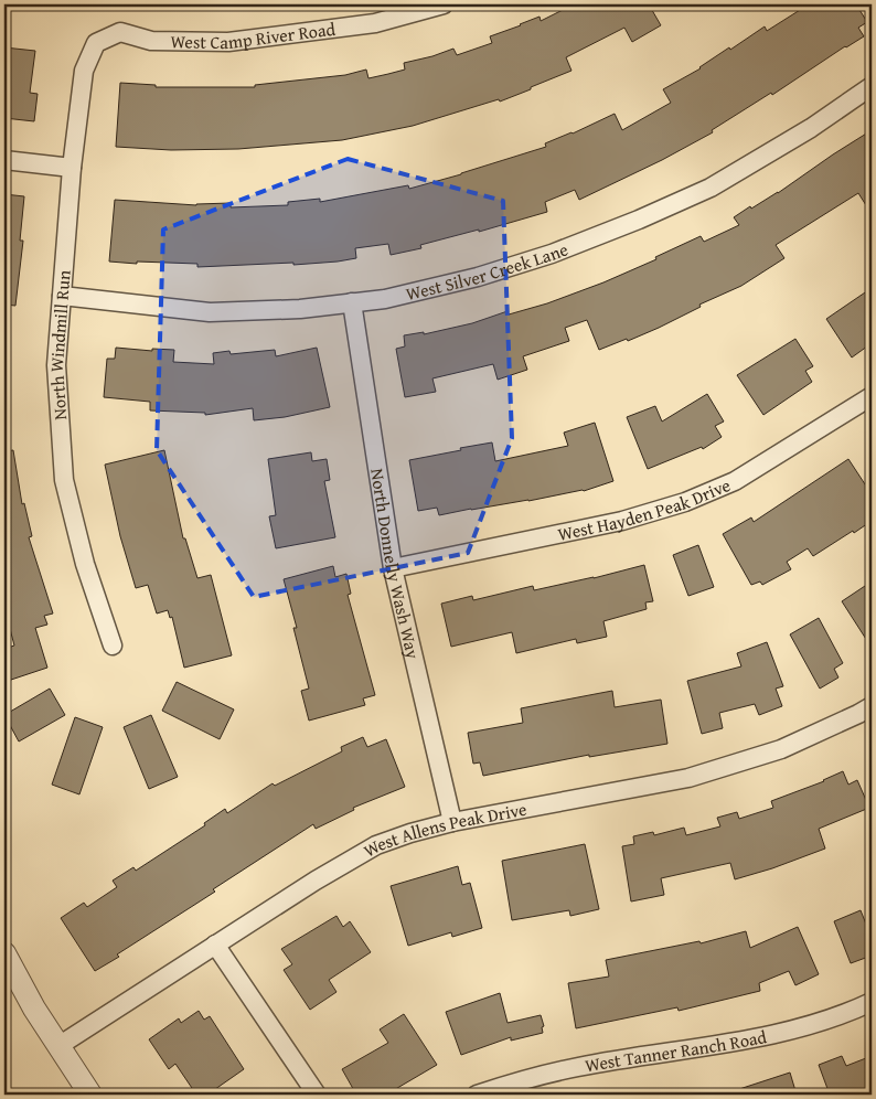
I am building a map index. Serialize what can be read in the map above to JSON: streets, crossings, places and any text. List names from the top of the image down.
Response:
{
  "streets": {
    "street": [
      "West Camp River Road",
      "West Silver Creek Lane",
      "North Windmill Run",
      "West Hayden Peak Drive",
      "North Donnelly Wash Way",
      "West Allens Peak Drive",
      "West Tanner Ranch Road"
    ]
  },
  "crossings": [
    ["West Camp River Road", "North Windmill Run"],
    ["West Silver Creek Lane", "North Windmill Run"],
    ["West Silver Creek Lane", "North Donnelly Wash Way"],
    ["West Hayden Peak Drive", "North Donnelly Wash Way"],
    ["North Donnelly Wash Way", "West Allens Peak Drive"]
  ]
}
